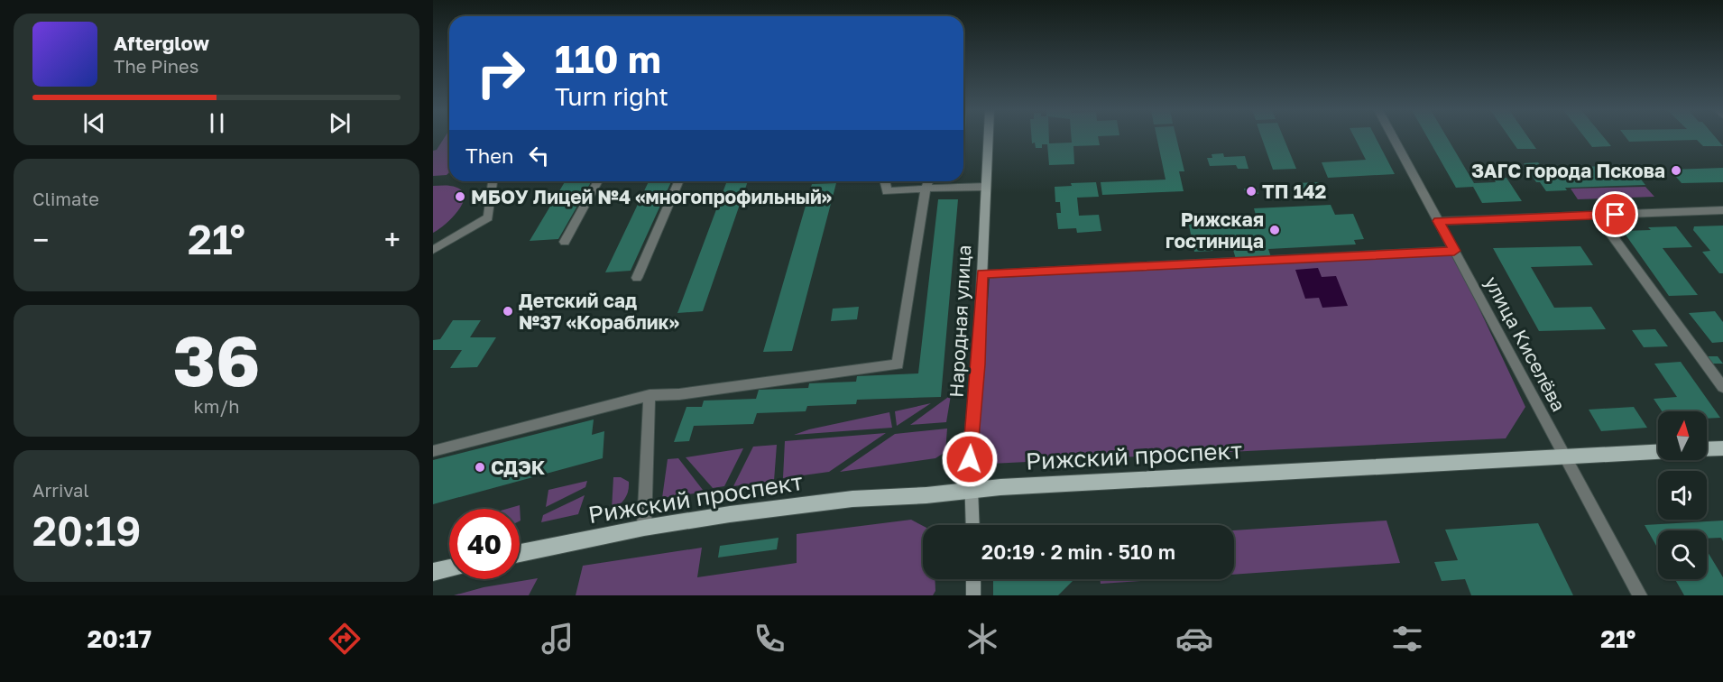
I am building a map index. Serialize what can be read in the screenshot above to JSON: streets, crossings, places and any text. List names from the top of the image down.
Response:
{
  "streets": {
    "main road": ["Рижский проспект"],
    "street": ["Народная улица", "улица Киселёва"]
  },
  "crossings": [
    ["Народная улица", "Рижский проспект"],
    ["улица Киселёва", "Рижский проспект"]
  ],
  "places": [
    "ЗАГС города Пскова",
    "ТП 142",
    "МБОУ Лицей №4 «многопрофильный»",
    "Рижская гостиница",
    "Детский сад №37 «Кораблик»",
    "СДЭК"
  ],
  "north": "top",
  "page": {
    "turn": ["110 m", "Turn right"],
    "song": ["Afterglow", "The Pines"],
    "then": "Then",
    "tile": [
      "Climate",
      ["36", "km/h"],
      ["Arrival", "20:19"]
    ],
    "heat": ["−", "21°", "+"],
    "limit": "40",
    "trip": "20:19 · 2 min · 510 m",
    "tabs": ["20:17", "21°"]
  }
}
